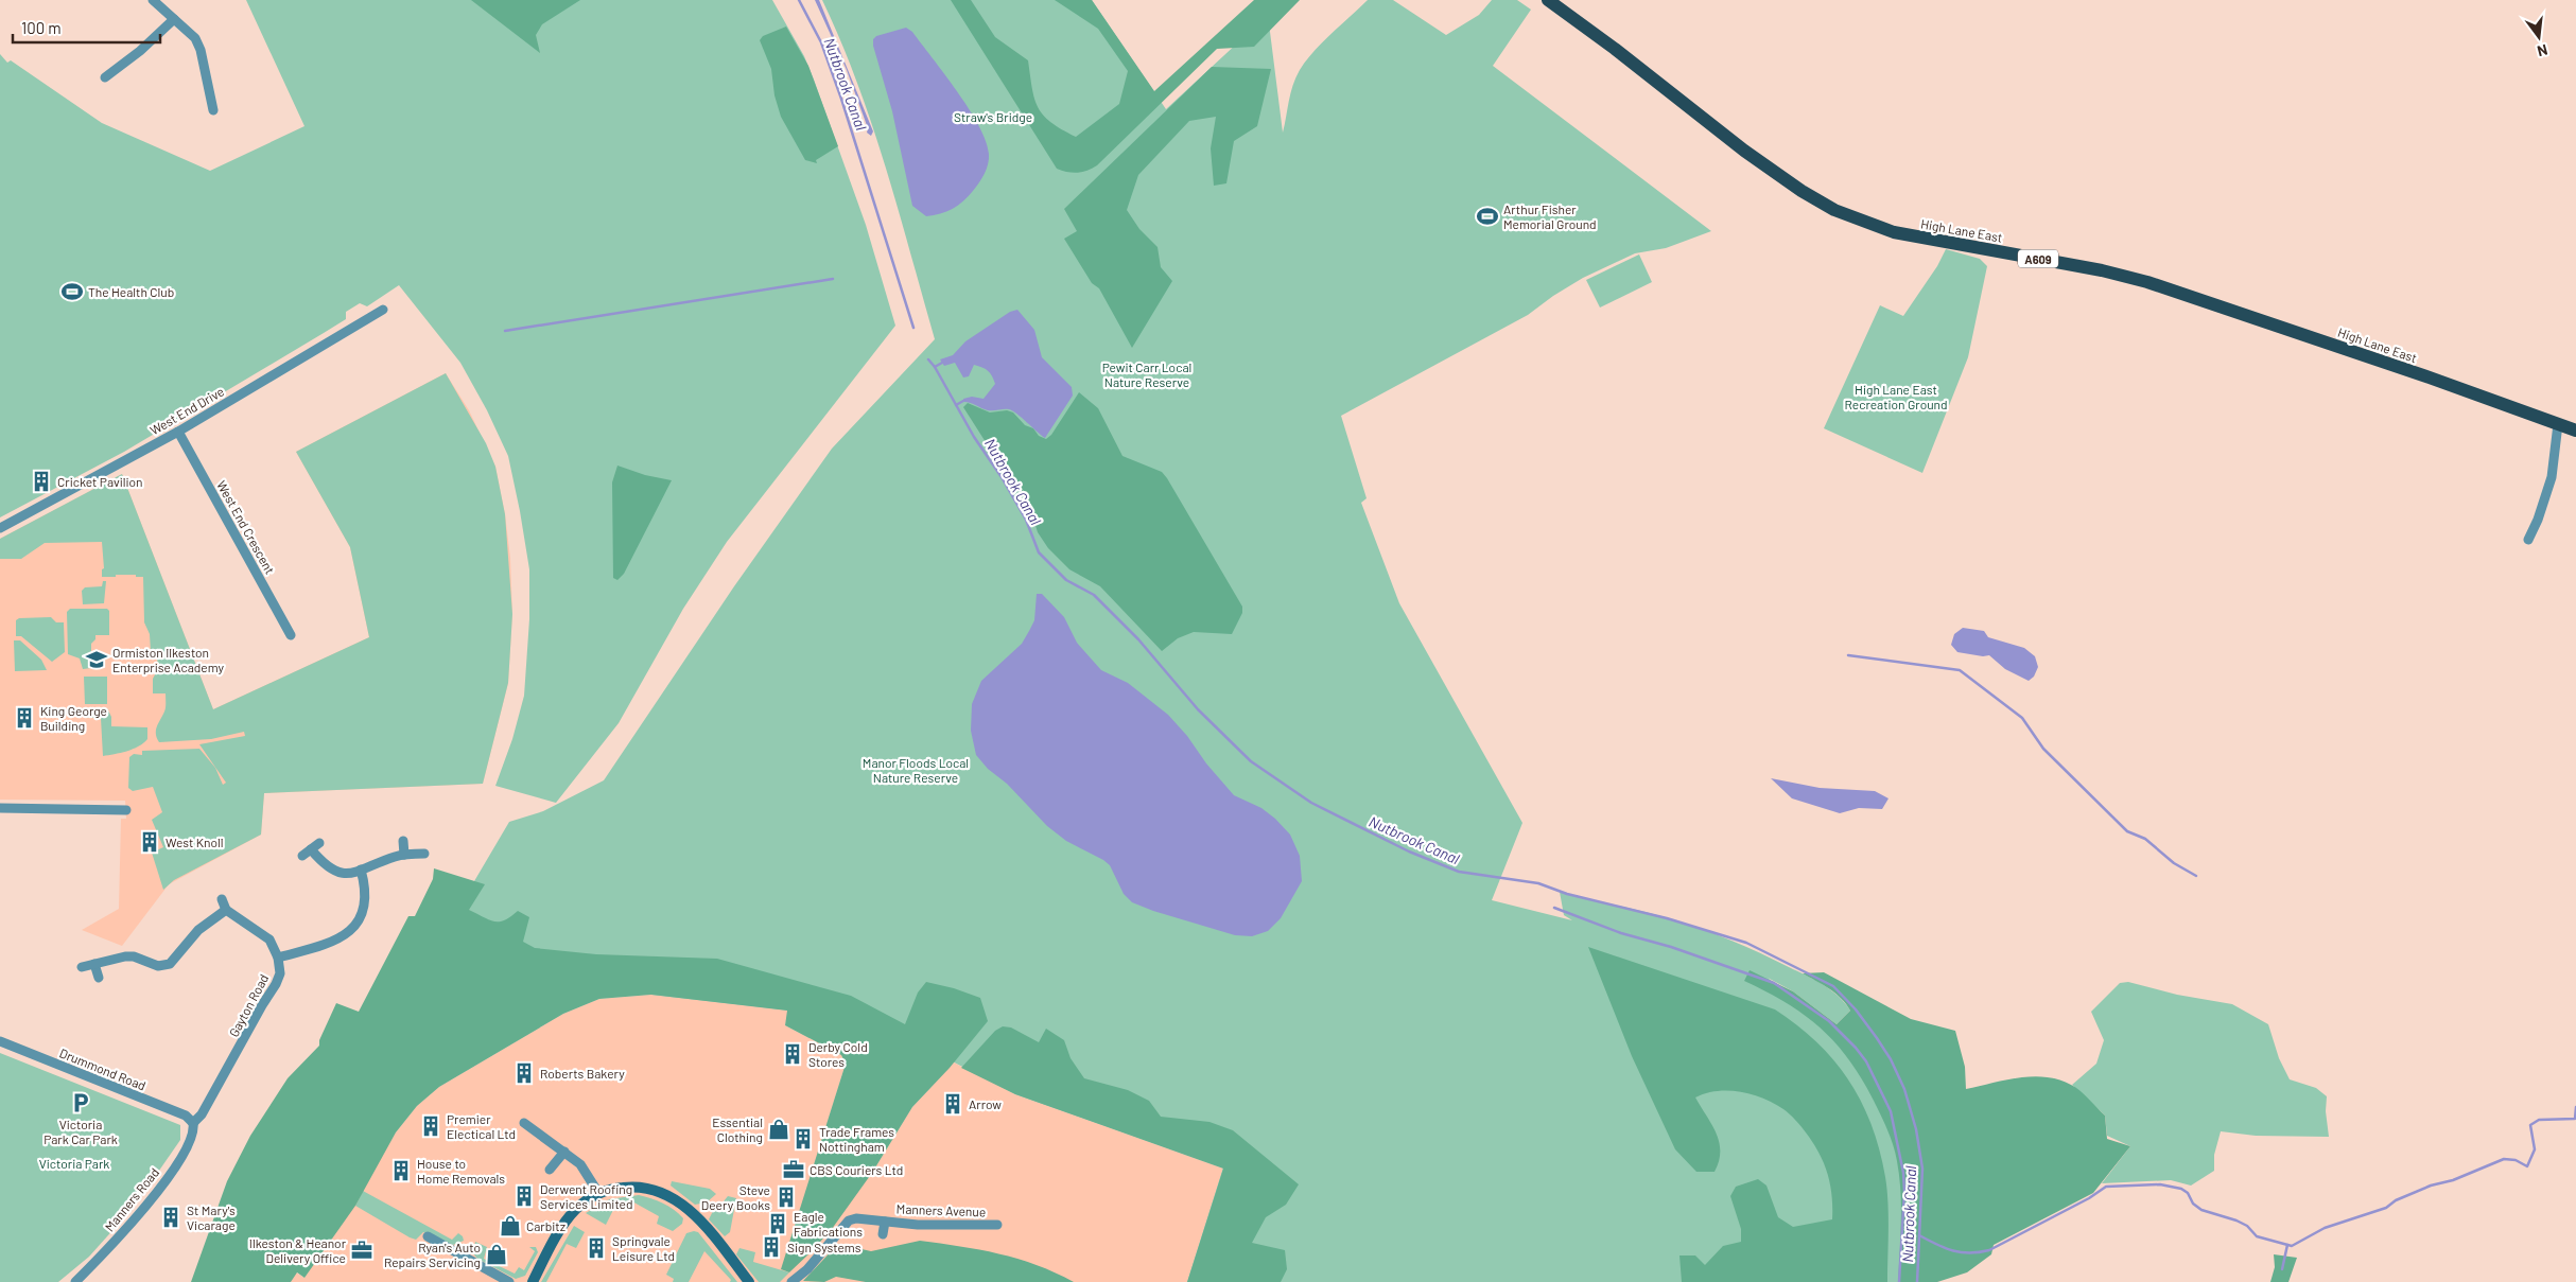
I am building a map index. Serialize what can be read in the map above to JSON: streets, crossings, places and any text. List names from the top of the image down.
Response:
{
  "streets": {
    "main road": ["High Lane East", "A609"],
    "street": [
      "West End Drive",
      "West End Crescent",
      "Gayton Road",
      "Drummond Road",
      "Manners Road",
      "Manners Avenue"
    ]
  },
  "crossings": [
    ["West End Drive", "West End Crescent"],
    ["Gayton Road", "Drummond Road"],
    ["Gayton Road", "Manners Road"],
    ["Drummond Road", "Manners Road"]
  ],
  "water": ["Nutbrook Canal"],
  "parks": [
    "Straw's Bridge",
    "Pewit Carr Local Nature Reserve",
    "High Lane East Recreation Ground",
    "Manor Floods Local Nature Reserve",
    "Victoria Park"
  ],
  "places": {
    "sports": ["Arthur Fisher Memorial Ground", "The Health Club"],
    "building": [
      "Cricket Pavilion",
      "King George Building",
      "West Knoll",
      "Derby Cold Stores",
      "Roberts Bakery",
      "Arrow",
      "Premier Electical Ltd",
      "Trade Frames Nottingham",
      "House to Home Removals",
      "Derwent Roofing Services Limited",
      "Steve Deery Books",
      "St Mary's Vicarage",
      "Eagle Fabrications",
      "Sign Systems",
      "Springvale Leisure Ltd"
    ],
    "school or university": ["Ormiston Ilkeston Enterprise Academy"],
    "parking": ["Victoria Park Car Park"],
    "shop": ["Essential Clothing", "Carbitz", "Ryan's Auto Repairs Servicing"],
    "office": ["CBS Couriers Ltd", "Ilkeston & Heanor Delivery Office"]
  },
  "scale_bar": "100 m",
  "north": "bottom"
}
